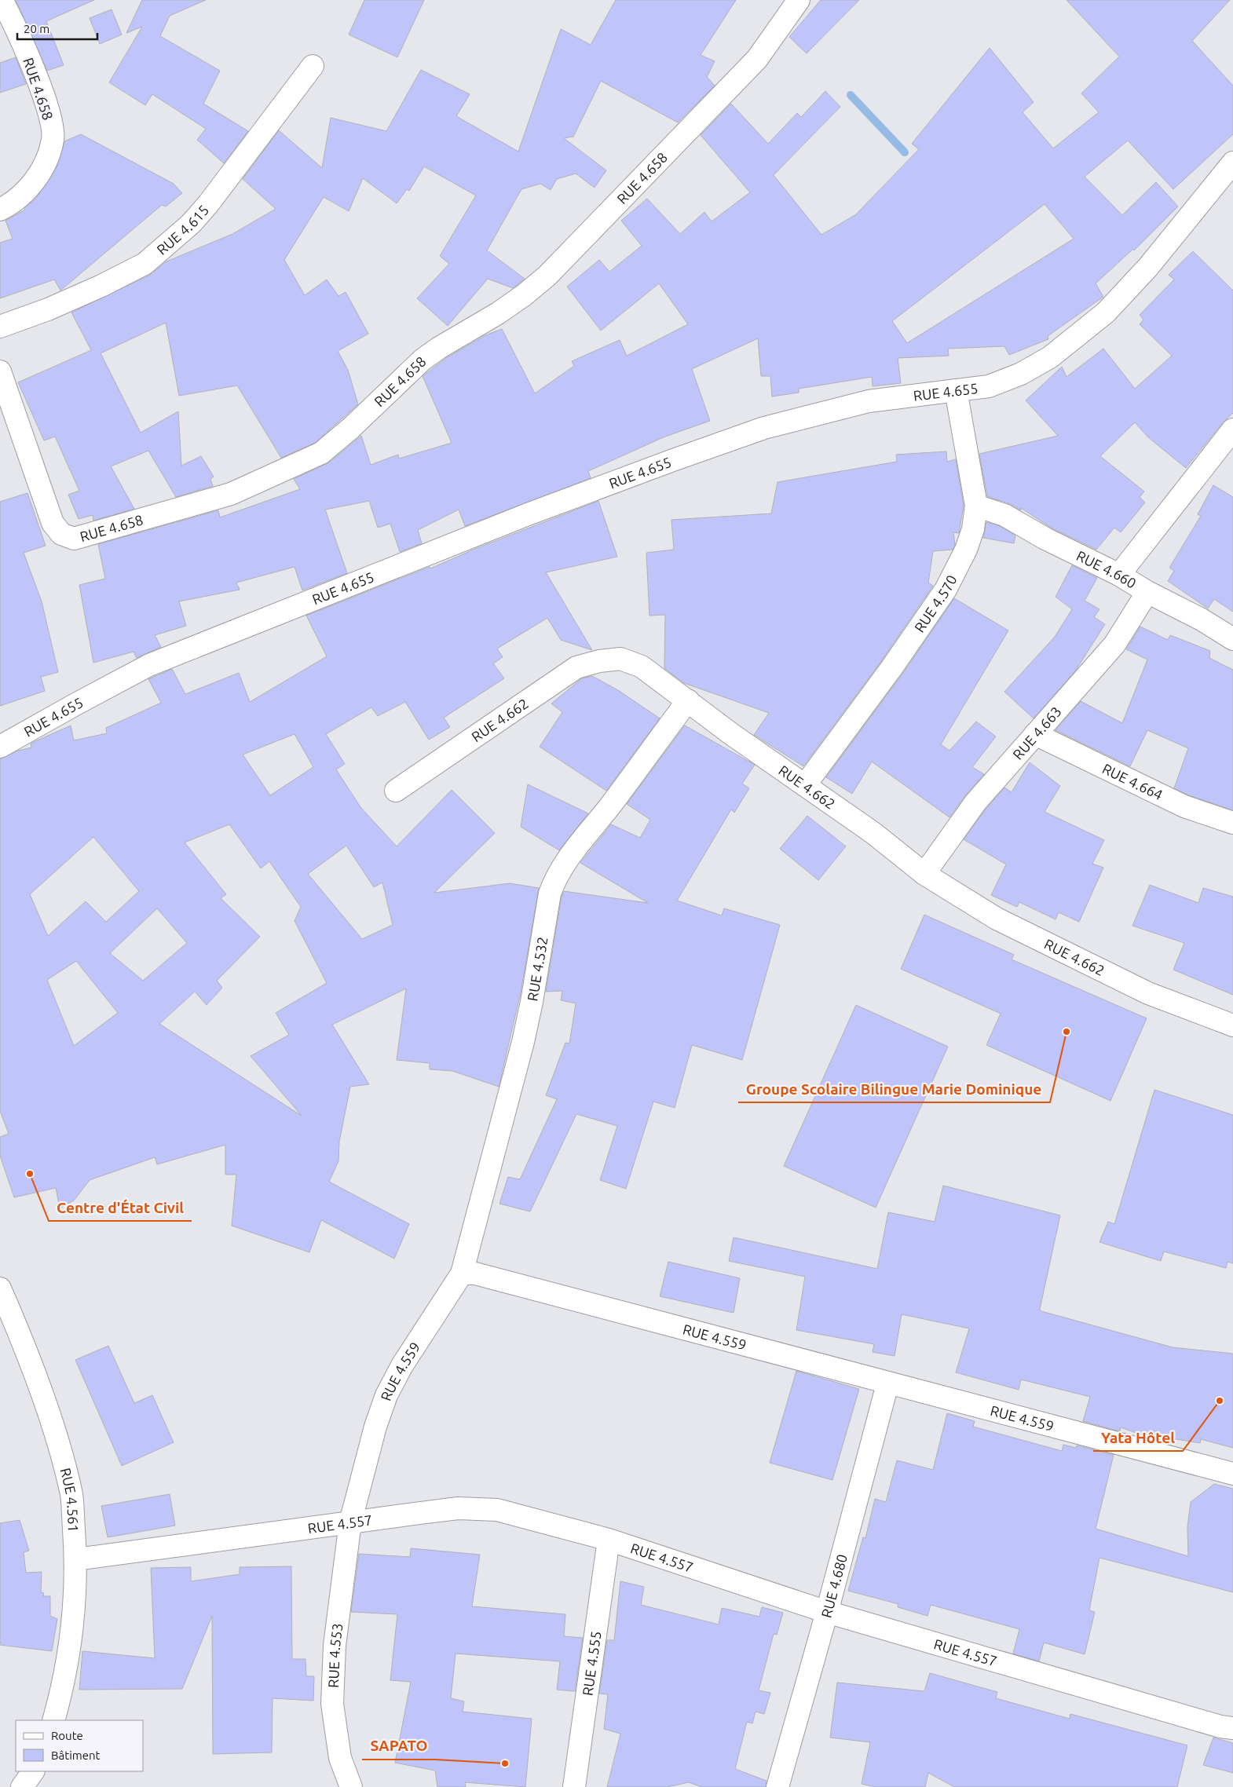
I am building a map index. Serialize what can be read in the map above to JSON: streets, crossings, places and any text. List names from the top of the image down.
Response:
{
  "streets": {
    "street": [
      "RUE 4.658",
      "RUE 4.615",
      "RUE 4.655",
      "RUE 4.660",
      "RUE 4.570",
      "RUE 4.662",
      "RUE 4.663",
      "RUE 4.664",
      "RUE 4.532",
      "RUE 4.559",
      "RUE 4.561",
      "RUE 4.557",
      "RUE 4.680",
      "RUE 4.553",
      "RUE 4.555"
    ]
  },
  "crossings": [
    ["RUE 4.655", "RUE 4.570"],
    ["RUE 4.660", "RUE 4.570"],
    ["RUE 4.660", "RUE 4.663"],
    ["RUE 4.570", "RUE 4.662"],
    ["RUE 4.662", "RUE 4.663"],
    ["RUE 4.662", "RUE 4.532"],
    ["RUE 4.663", "RUE 4.664"],
    ["RUE 4.532", "RUE 4.559"],
    ["RUE 4.559", "RUE 4.557"],
    ["RUE 4.559", "RUE 4.680"],
    ["RUE 4.559", "RUE 4.553"],
    ["RUE 4.561", "RUE 4.557"],
    ["RUE 4.557", "RUE 4.680"],
    ["RUE 4.557", "RUE 4.553"],
    ["RUE 4.557", "RUE 4.555"]
  ],
  "places": [
    "Groupe Scolaire Bilingue Marie Dominique",
    "Centre d'État Civil",
    "Yata Hôtel",
    "SAPATO"
  ],
  "legend": ["Route", "Bâtiment"],
  "scale_bar": "20 m"
}
